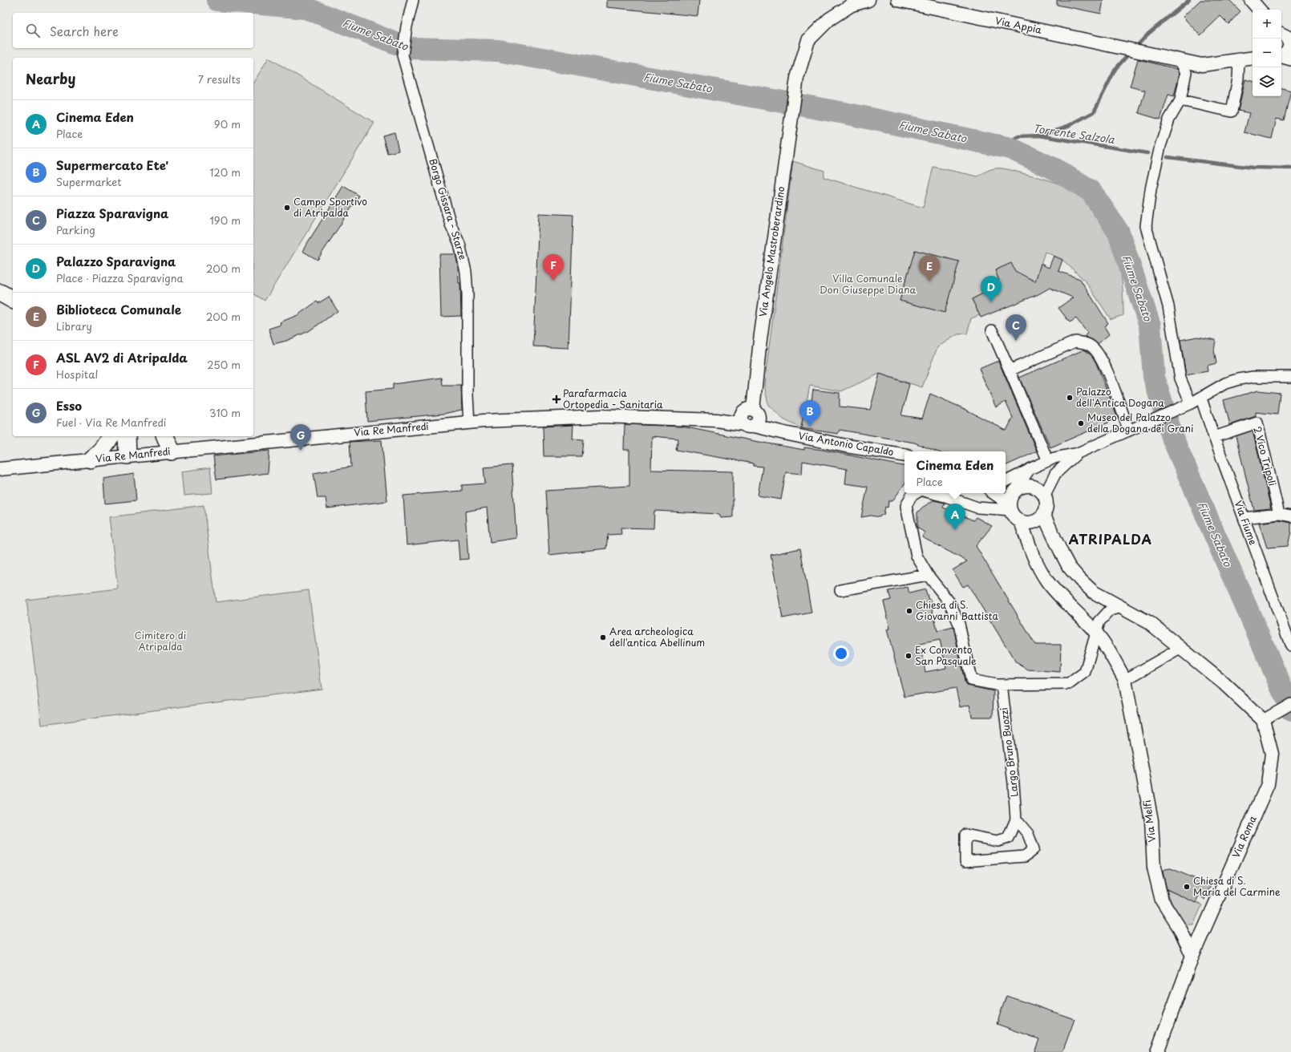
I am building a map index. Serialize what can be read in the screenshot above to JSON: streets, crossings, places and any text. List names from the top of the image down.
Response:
{
  "streets": {
    "street": [
      "Via Appia",
      "Borgo Gissara - Starze",
      "Via Angelo Mastroberardino",
      "Via Re Manfredi",
      "Via Antonio Capaldo",
      "2 Vico Tripoli",
      "Via Fiume",
      "Largo Bruno Buozzi",
      "Via Melfi",
      "Via Roma"
    ]
  },
  "crossings": [
    ["Borgo Gissara - Starze", "Via Re Manfredi"],
    ["Via Angelo Mastroberardino", "Via Re Manfredi"],
    ["Via Angelo Mastroberardino", "Via Antonio Capaldo"],
    ["Via Re Manfredi", "Via Antonio Capaldo"],
    ["2 Vico Tripoli", "Via Fiume"],
    ["Via Melfi", "Via Roma"]
  ],
  "districts": ["ATRIPALDA"],
  "water": ["Fiume Sabato", "Torrente Salzola"],
  "parks": ["Villa Comunale Don Giuseppe Diana", "Cimitero di Atripalda"],
  "places": {
    "other": [
      "Campo Sportivo di Atripalda",
      "Palazzo dell'Antica Dogana",
      "Museo del Palazzo della Dogana dei Grani",
      "Chiesa di S. Giovanni Battista",
      "Area archeologica dell'antica Abellinum",
      "Ex Convento San Pasquale",
      "Chiesa di S. Maria del Carmine"
    ],
    "health": ["Parafarmacia Ortopedia - Sanitaria"]
  },
  "page": {
    "map_buttons": ["+", "−"],
    "search": "Search here",
    "heading": ["Nearby", "7 results"],
    "list": [
      {
        "mark": "A",
        "name": "Cinema Eden",
        "note": "Place",
        "value": "90 m"
      },
      {
        "mark": "B",
        "name": "Supermercato Ete'",
        "note": "Supermarket",
        "value": "120 m"
      },
      {
        "mark": "C",
        "name": "Piazza Sparavigna",
        "note": "Parking",
        "value": "190 m"
      },
      {
        "mark": "D",
        "name": "Palazzo Sparavigna",
        "note": "Place · Piazza Sparavigna",
        "value": "200 m"
      },
      {
        "mark": "E",
        "name": "Biblioteca Comunale",
        "note": "Library",
        "value": "200 m"
      },
      {
        "mark": "F",
        "name": "ASL AV2 di Atripalda",
        "note": "Hospital",
        "value": "250 m"
      },
      {
        "mark": "G",
        "name": "Esso",
        "note": "Fuel · Via Re Manfredi",
        "value": "310 m"
      }
    ],
    "pins": [
      "F",
      "E",
      "D",
      "C",
      "B",
      "G",
      "A"
    ],
    "popup": ["Cinema Eden", "Place"]
  }
}
